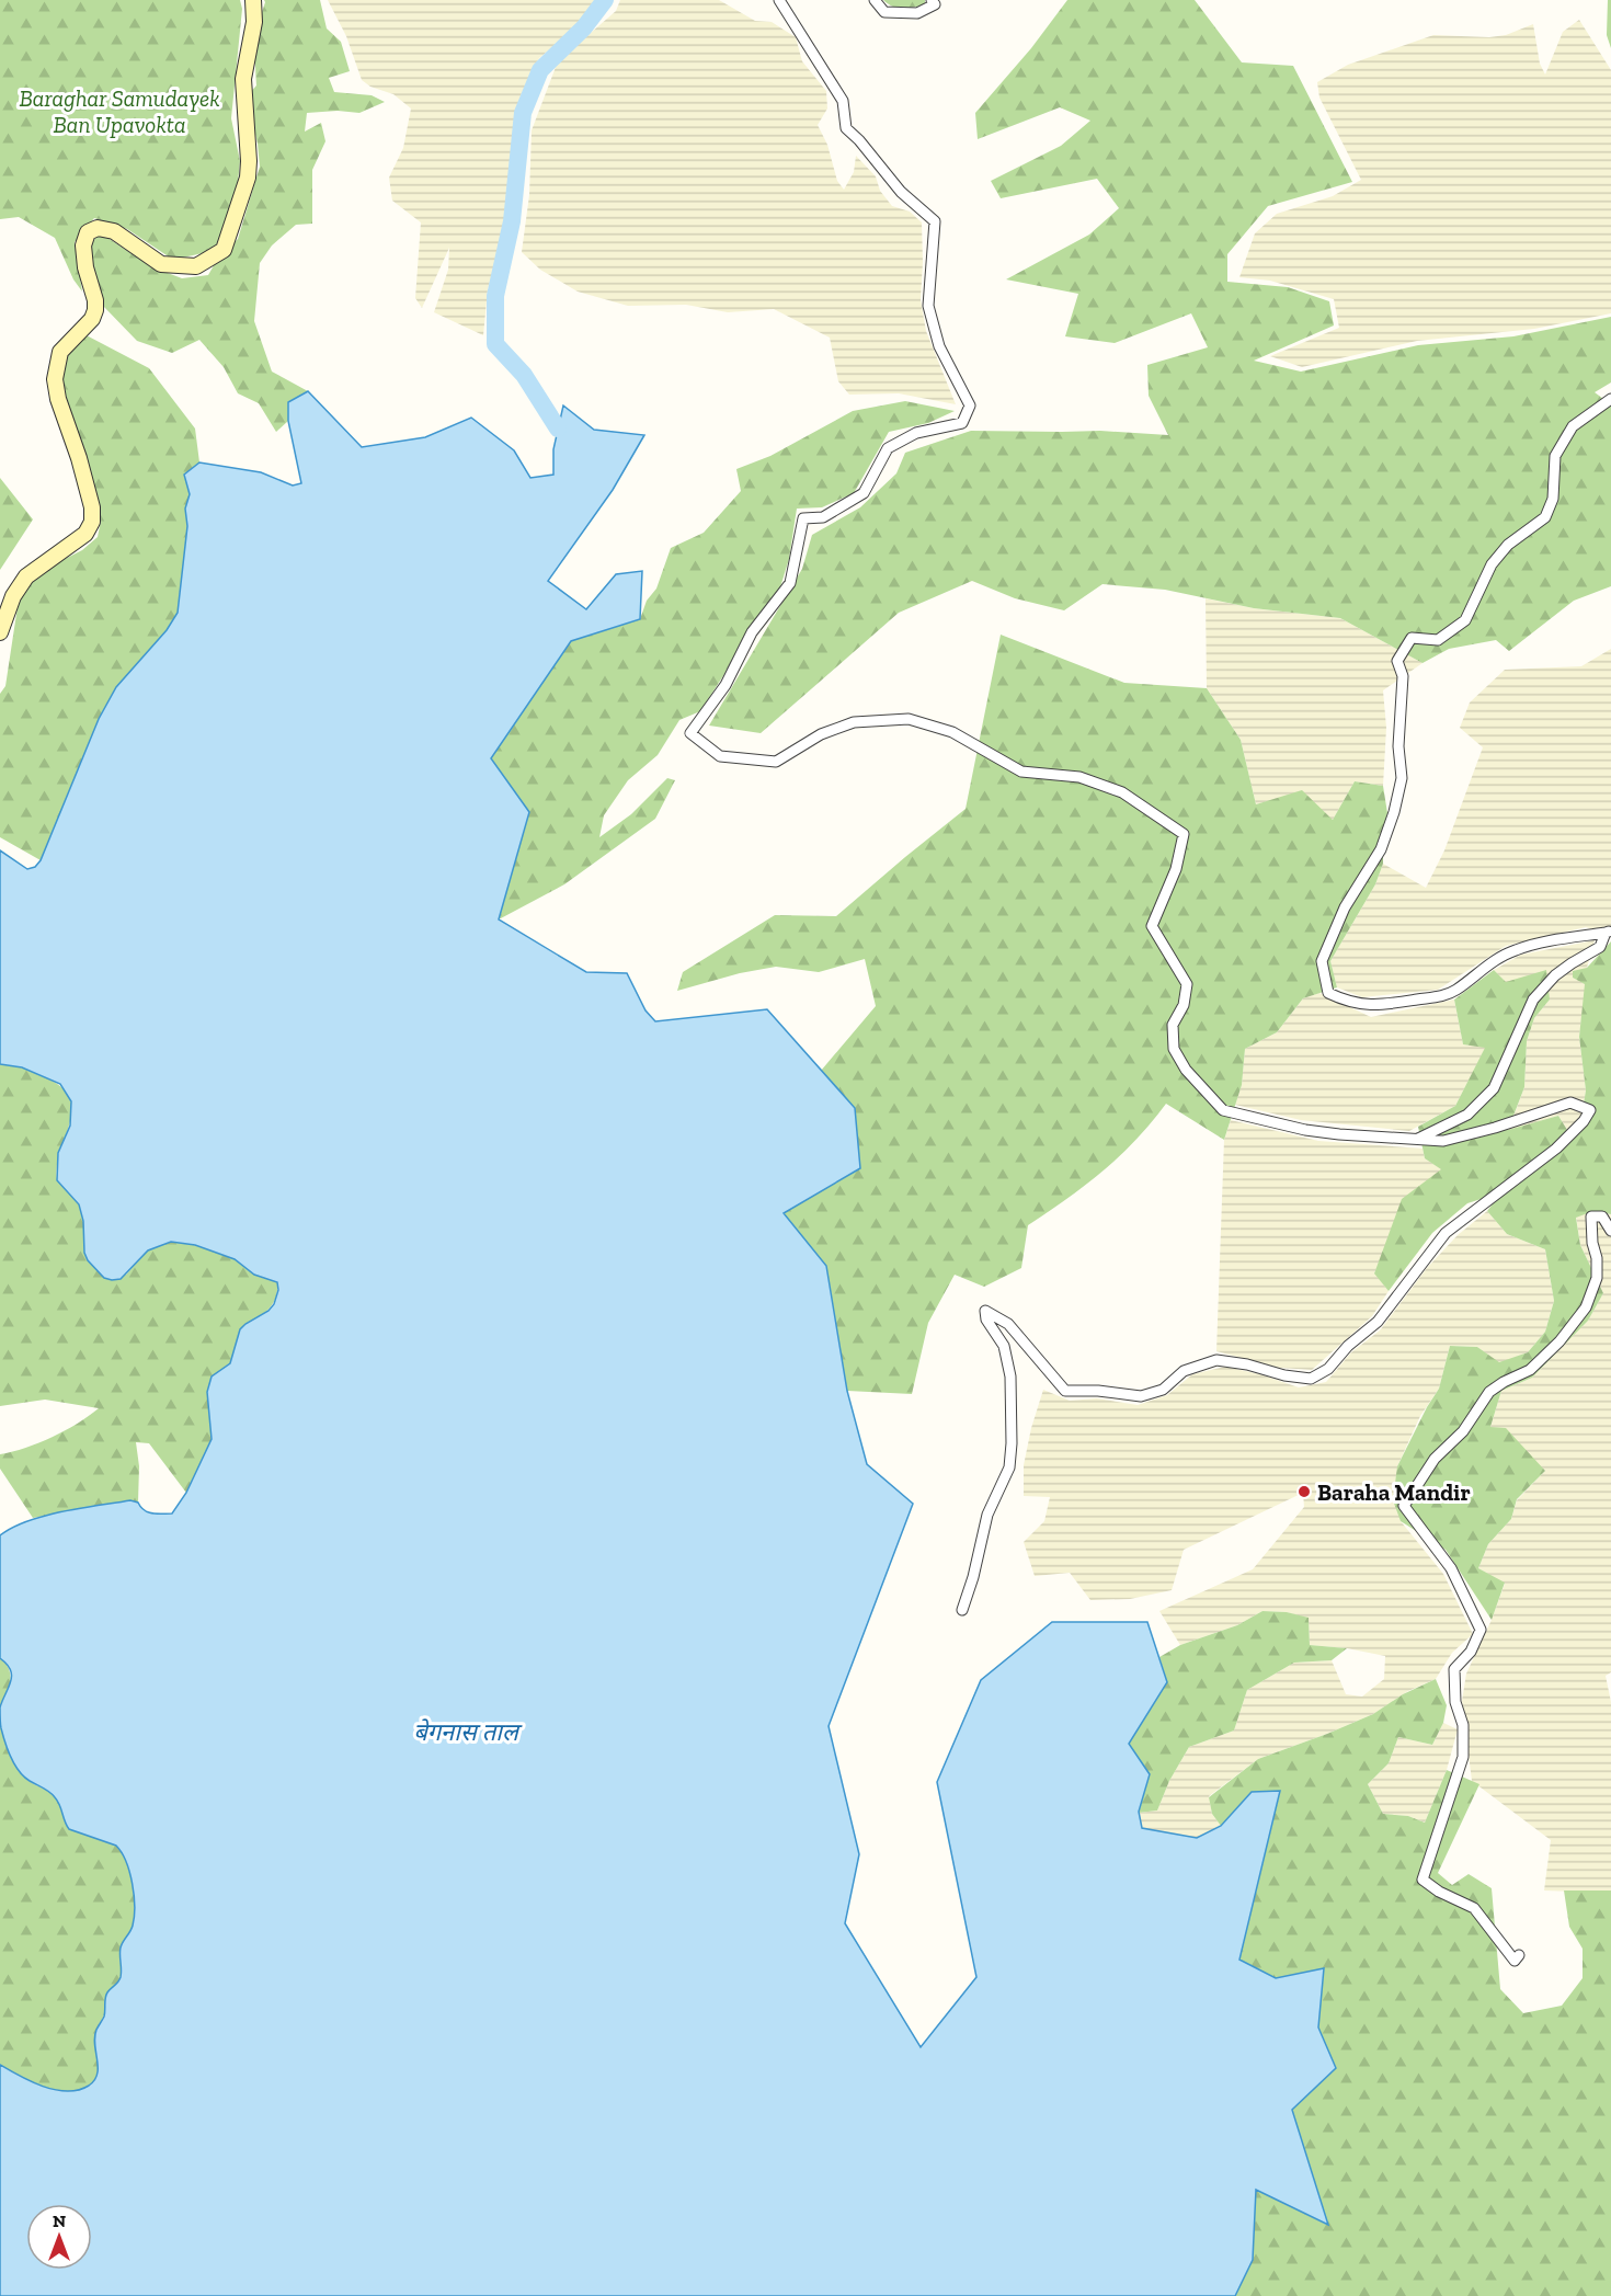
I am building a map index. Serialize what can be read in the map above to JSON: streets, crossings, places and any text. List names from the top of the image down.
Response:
{
  "water": ["बेगनास ताल"],
  "parks": ["Baraghar Samudayek Ban Upavokta"],
  "places": ["Baraha Mandir"],
  "north": "top"
}
